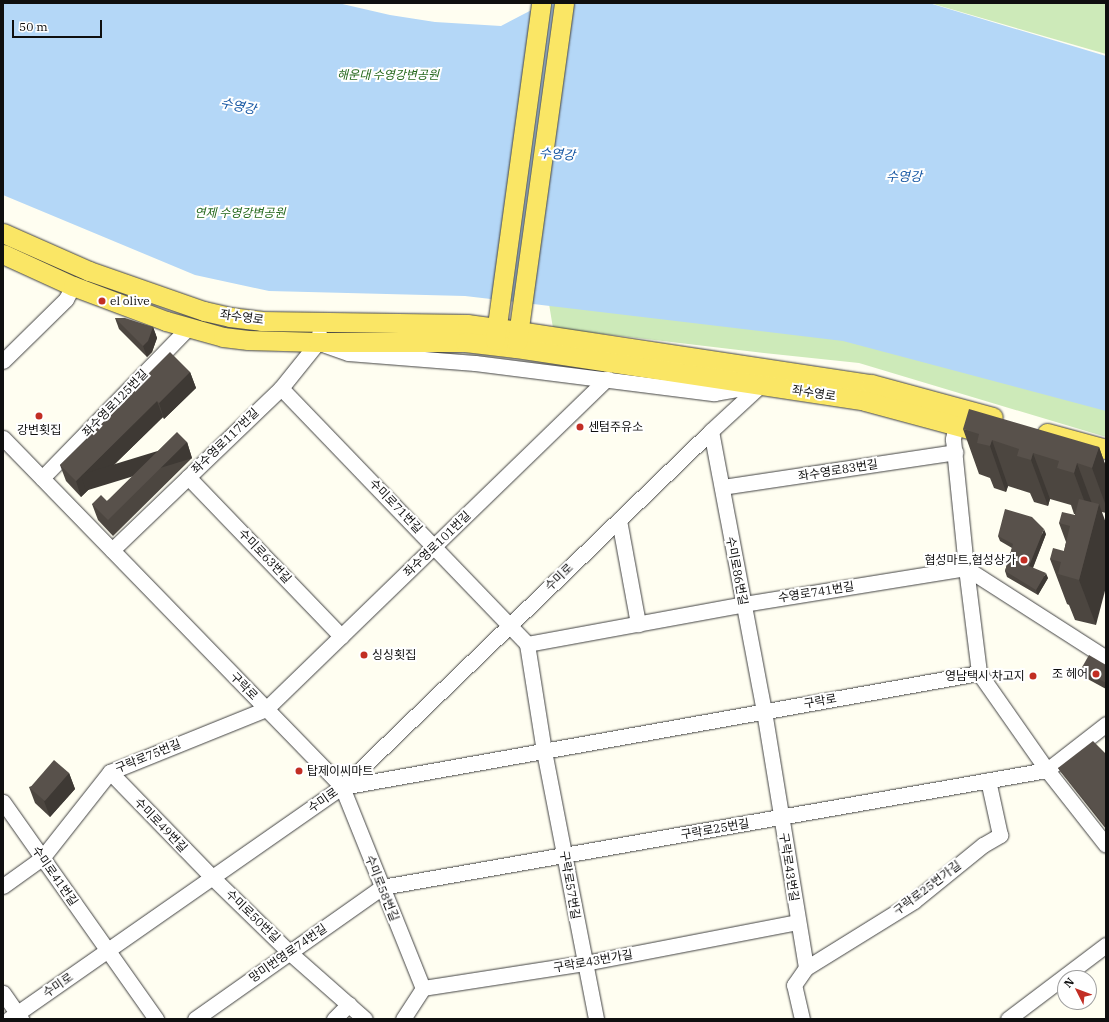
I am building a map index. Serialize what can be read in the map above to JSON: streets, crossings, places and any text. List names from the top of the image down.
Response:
{
  "streets": {
    "main road": ["좌수영로"],
    "street": [
      "좌수영로125번길",
      "좌수영로117번길",
      "좌수영로83번길",
      "수미로71번길",
      "좌수영로101번길",
      "수미로63번길",
      "수미로86번길",
      "수미로",
      "수영로741번길",
      "구락로",
      "구락로75번길",
      "수미로49번길",
      "구락로25번길",
      "구락로43번길",
      "수미로41번길",
      "구락로57번길",
      "수미로58번길",
      "구락로25번가길",
      "수미로50번길",
      "망미번영로74번길",
      "구락로43번가길"
    ]
  },
  "crossings": [
    ["좌수영로", "좌수영로125번길"],
    ["좌수영로", "좌수영로117번길"],
    ["좌수영로", "수미로"],
    ["좌수영로125번길", "구락로"],
    ["좌수영로117번길", "수미로71번길"],
    ["좌수영로117번길", "수미로63번길"],
    ["좌수영로117번길", "구락로"],
    ["좌수영로83번길", "수미로86번길"],
    ["수미로71번길", "좌수영로101번길"],
    ["수미로71번길", "수미로"],
    ["좌수영로101번길", "수미로63번길"],
    ["좌수영로101번길", "구락로"],
    ["좌수영로101번길", "구락로75번길"],
    ["수미로86번길", "수미로"],
    ["수미로86번길", "수영로741번길"],
    ["수미로86번길", "구락로"],
    ["수미로86번길", "구락로43번길"],
    ["수미로", "구락로"],
    ["수미로", "수미로49번길"],
    ["수미로", "수미로41번길"],
    ["수미로", "수미로58번길"],
    ["수미로", "수미로50번길"],
    ["구락로", "구락로75번길"],
    ["구락로", "구락로43번길"],
    ["구락로", "구락로57번길"],
    ["구락로", "수미로58번길"],
    ["구락로75번길", "수미로49번길"],
    ["구락로75번길", "수미로41번길"],
    ["수미로49번길", "수미로50번길"],
    ["구락로25번길", "구락로43번길"],
    ["구락로25번길", "구락로57번길"],
    ["구락로25번길", "수미로58번길"],
    ["구락로25번길", "구락로25번가길"],
    ["구락로25번길", "망미번영로74번길"],
    ["구락로43번길", "구락로25번가길"],
    ["구락로43번길", "구락로43번가길"],
    ["구락로57번길", "구락로43번가길"],
    ["수미로58번길", "망미번영로74번길"],
    ["수미로58번길", "구락로43번가길"],
    ["수미로50번길", "망미번영로74번길"]
  ],
  "water": ["수영강"],
  "parks": ["해운대 수영강변공원", "연제 수영강변공원"],
  "places": [
    "el olive",
    "강변횟집",
    "센텀주유소",
    "협성마트,협성상가",
    "싱싱횟집",
    "조 헤어",
    "영남택시 차고지",
    "탑제이씨마트"
  ],
  "scale_bar": "50 m",
  "north": "top left"
}
